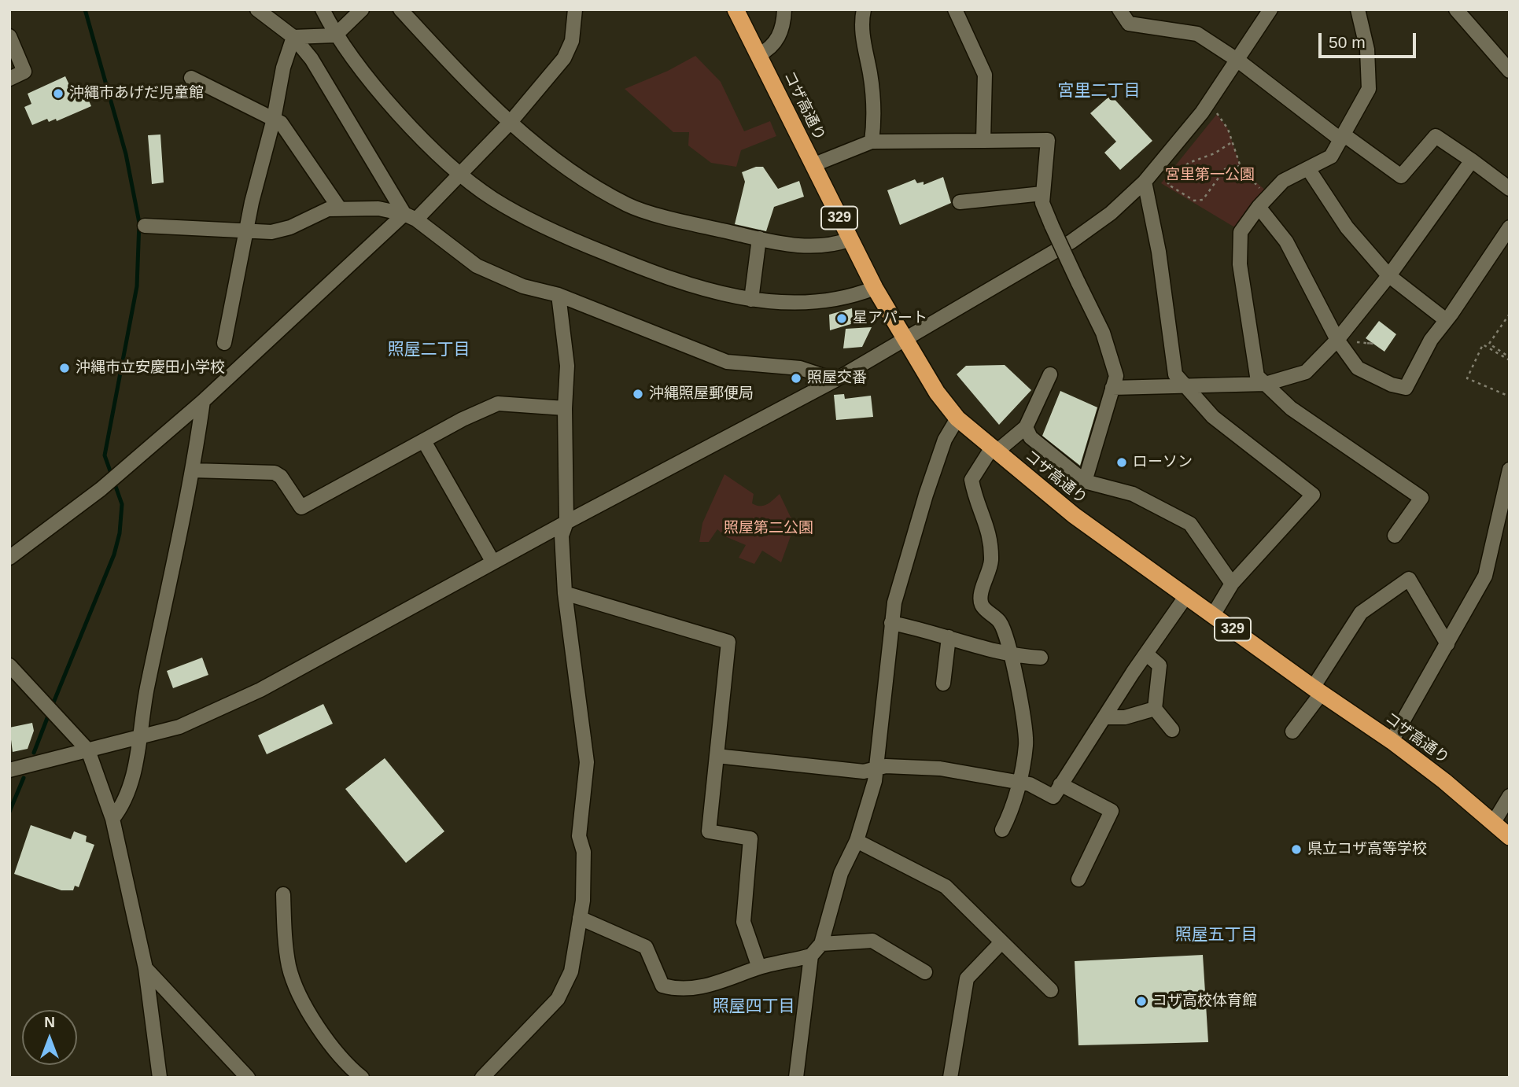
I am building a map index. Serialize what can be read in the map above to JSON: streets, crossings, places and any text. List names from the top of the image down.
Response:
{
  "streets": {
    "highway": ["コザ高通り", "329"]
  },
  "districts": [
    "宮里二丁目",
    "照屋二丁目",
    "照屋五丁目",
    "照屋四丁目"
  ],
  "parks": ["宮里第一公園", "照屋第二公園"],
  "places": [
    "沖縄市あげだ児童館",
    "星アパート",
    "沖縄市立安慶田小学校",
    "照屋交番",
    "沖縄照屋郵便局",
    "ローソン",
    "県立コザ高等学校",
    "コザ高校体育館"
  ],
  "scale_bar": "50 m",
  "north": "top"
}
